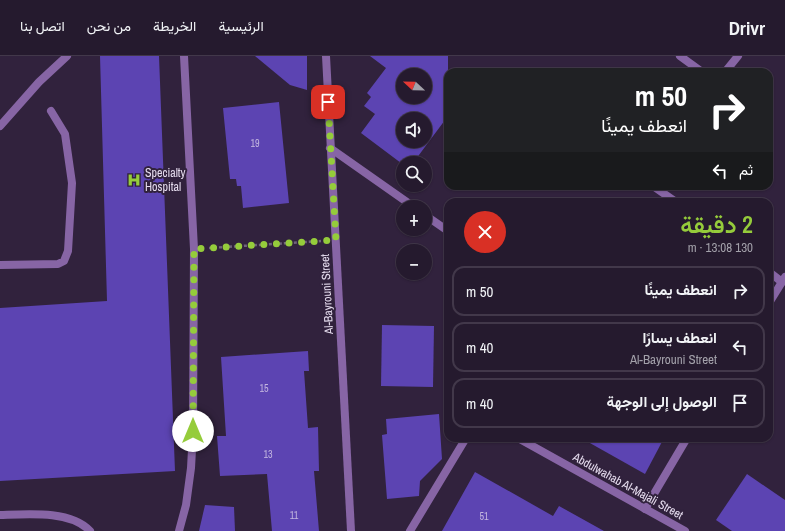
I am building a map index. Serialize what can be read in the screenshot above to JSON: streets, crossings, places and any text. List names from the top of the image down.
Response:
{
  "streets": {
    "street": ["Al-Bayrouni Street", "Abdulwahab Al-Majali Street"]
  },
  "places": {
    "hospital": ["Specialty Hospital"]
  },
  "house_numbers": [
    "19",
    "15",
    "13",
    "11",
    "51"
  ],
  "north": "left",
  "page": {
    "header": "Drivr",
    "nav": [
      "الرئيسية",
      "الخريطة",
      "من نحن",
      "اتصل بنا"
    ],
    "map_buttons": ["+", "−"],
    "turn": ["50 m", "انعطف يمينًا"],
    "then": "ثم",
    "heading": ["2 دقيقة", "130 m · 13:08"],
    "list": [
      {
        "name": "انعطف يمينًا",
        "value": "50 m"
      },
      {
        "name": "انعطف يسارًا",
        "note": "Al-Bayrouni Street",
        "value": "40 m"
      },
      {
        "name": "الوصول إلى الوجهة",
        "value": "40 m"
      }
    ]
  }
}
